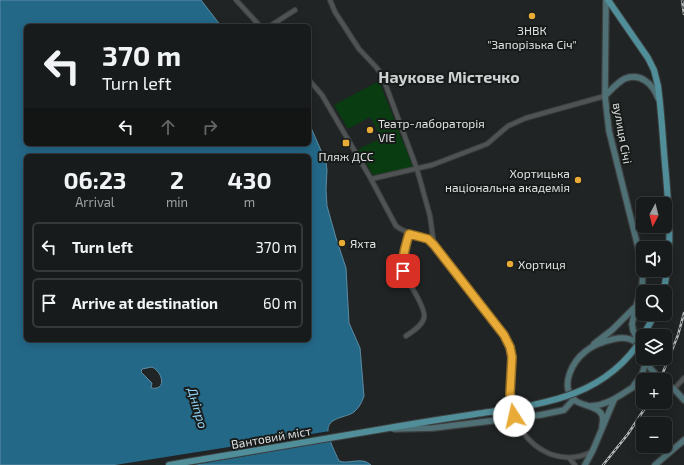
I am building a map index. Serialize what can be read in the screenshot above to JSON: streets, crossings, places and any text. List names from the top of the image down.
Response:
{
  "streets": {
    "main road": ["вулиця Січі", "Вантовий міст"]
  },
  "districts": ["Наукове Містечко"],
  "water": ["Дніпро"],
  "places": {
    "other": [
      "ЗНВК \"Запорізька Січ\"",
      "Театр-лабораторія VIE",
      "Хортицька національна академія",
      "Яхта",
      "Хортиця"
    ],
    "transit": ["Пляж ДСС"]
  },
  "north": "bottom",
  "page": {
    "turn": ["370 m", "Turn left"],
    "eta": [
      "06:23",
      "Arrival",
      "2",
      "min",
      "430",
      "m"
    ],
    "map_buttons": ["+", "−"],
    "list": [
      {
        "name": "Turn left",
        "value": "370 m"
      },
      {
        "name": "Arrive at destination",
        "value": "60 m"
      }
    ]
  }
}
